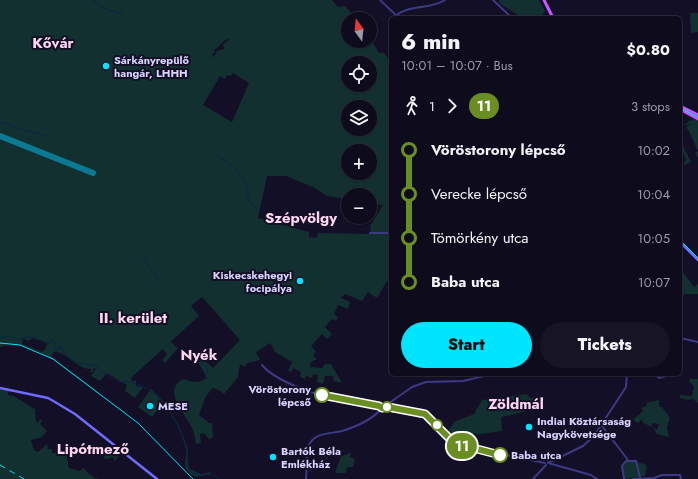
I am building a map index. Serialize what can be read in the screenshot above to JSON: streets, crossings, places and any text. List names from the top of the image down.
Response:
{
  "districts": [
    "Kővár",
    "Szépvölgy",
    "II. kerület",
    "Nyék",
    "Zöldmál",
    "Lipótmező"
  ],
  "places": [
    "Sárkányrepülő hangár, LHHH",
    "Kiskecskehegyi focipálya",
    "Vöröstorony lépcső",
    "MESE",
    "Indiai Köztársaság Nagykövetsége",
    "Baba utca",
    "Bartók Béla Emlékház"
  ],
  "lines": ["bus line 11"],
  "north": "top",
  "page": {
    "on_map": "11",
    "map_buttons": ["+", "−"],
    "heading": ["6 min", "10:01 – 10:07 · Bus", "$0.80"],
    "legs": ["1", "11", "3 stops"],
    "list": [
      {
        "name": "Vöröstorony lépcső",
        "value": "10:02"
      },
      {
        "name": "Verecke lépcső",
        "value": "10:04"
      },
      {
        "name": "Tömörkény utca",
        "value": "10:05"
      },
      {
        "name": "Baba utca",
        "value": "10:07"
      }
    ],
    "buttons": ["Start", "Tickets"]
  }
}
